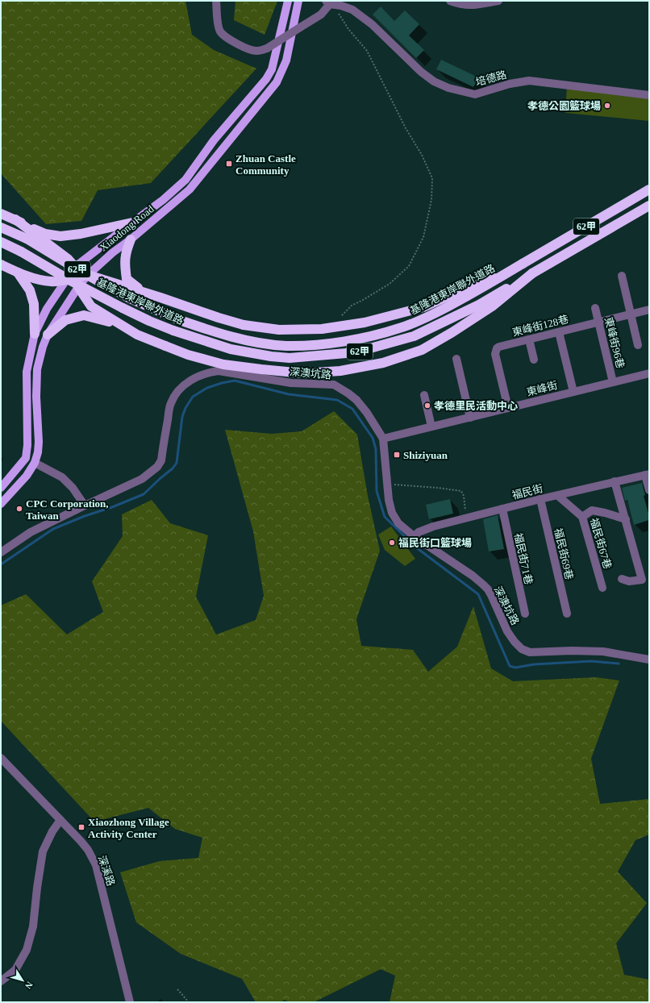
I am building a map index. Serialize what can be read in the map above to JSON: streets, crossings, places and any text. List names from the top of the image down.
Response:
{
  "streets": {
    "highway": ["62甲", "基隆港東岸聯外道路"],
    "main road": ["Xiaodong Road"],
    "street": [
      "培德路",
      "東峰街128巷",
      "東峰街96巷",
      "深澳坑路",
      "東峰街",
      "福民街",
      "福民街67巷",
      "福民街69巷",
      "福民街71巷",
      "深溪路"
    ]
  },
  "crossings": [
    ["東峰街128巷", "東峰街96巷"],
    ["東峰街128巷", "東峰街"],
    ["東峰街96巷", "東峰街"],
    ["深澳坑路", "東峰街"],
    ["深澳坑路", "福民街"],
    ["福民街", "福民街67巷"],
    ["福民街", "福民街69巷"],
    ["福民街", "福民街71巷"]
  ],
  "places": {
    "other": [
      "孝德公園籃球場",
      "孝德里民活動中心",
      "CPC Corporation, Taiwan",
      "福民街口籃球場"
    ],
    "transit": ["Zhuan Castle Community", "Shiziyuan", "Xiaozhong Village Activity Center"]
  },
  "north": "bottom right"
}
